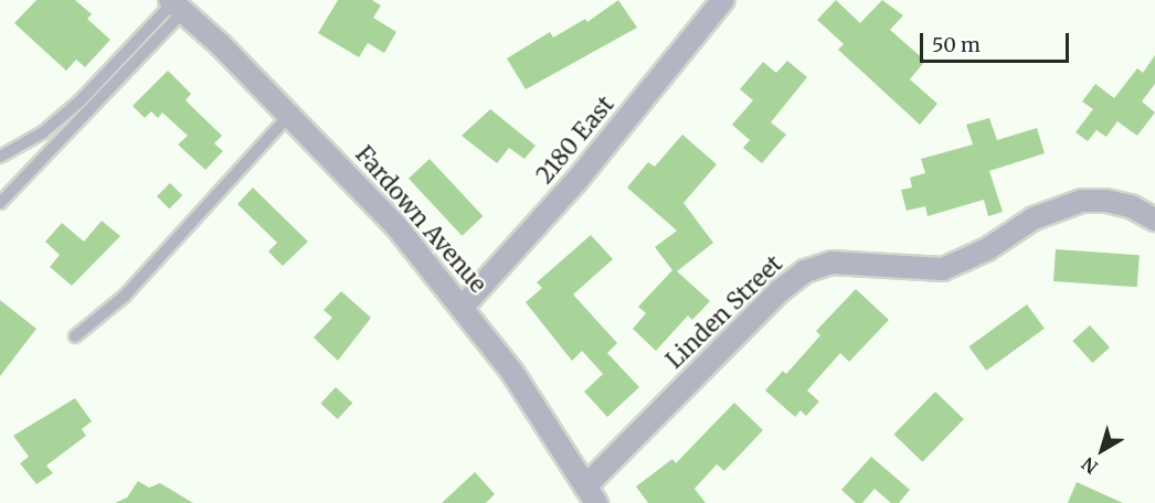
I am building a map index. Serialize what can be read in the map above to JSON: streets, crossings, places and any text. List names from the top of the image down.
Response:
{
  "streets": {
    "street": ["2180 East", "Fardown Avenue", "Linden Street"]
  },
  "crossings": [
    ["2180 East", "Fardown Avenue"],
    ["Fardown Avenue", "Linden Street"]
  ],
  "scale_bar": "50 m",
  "north": "bottom left"
}
